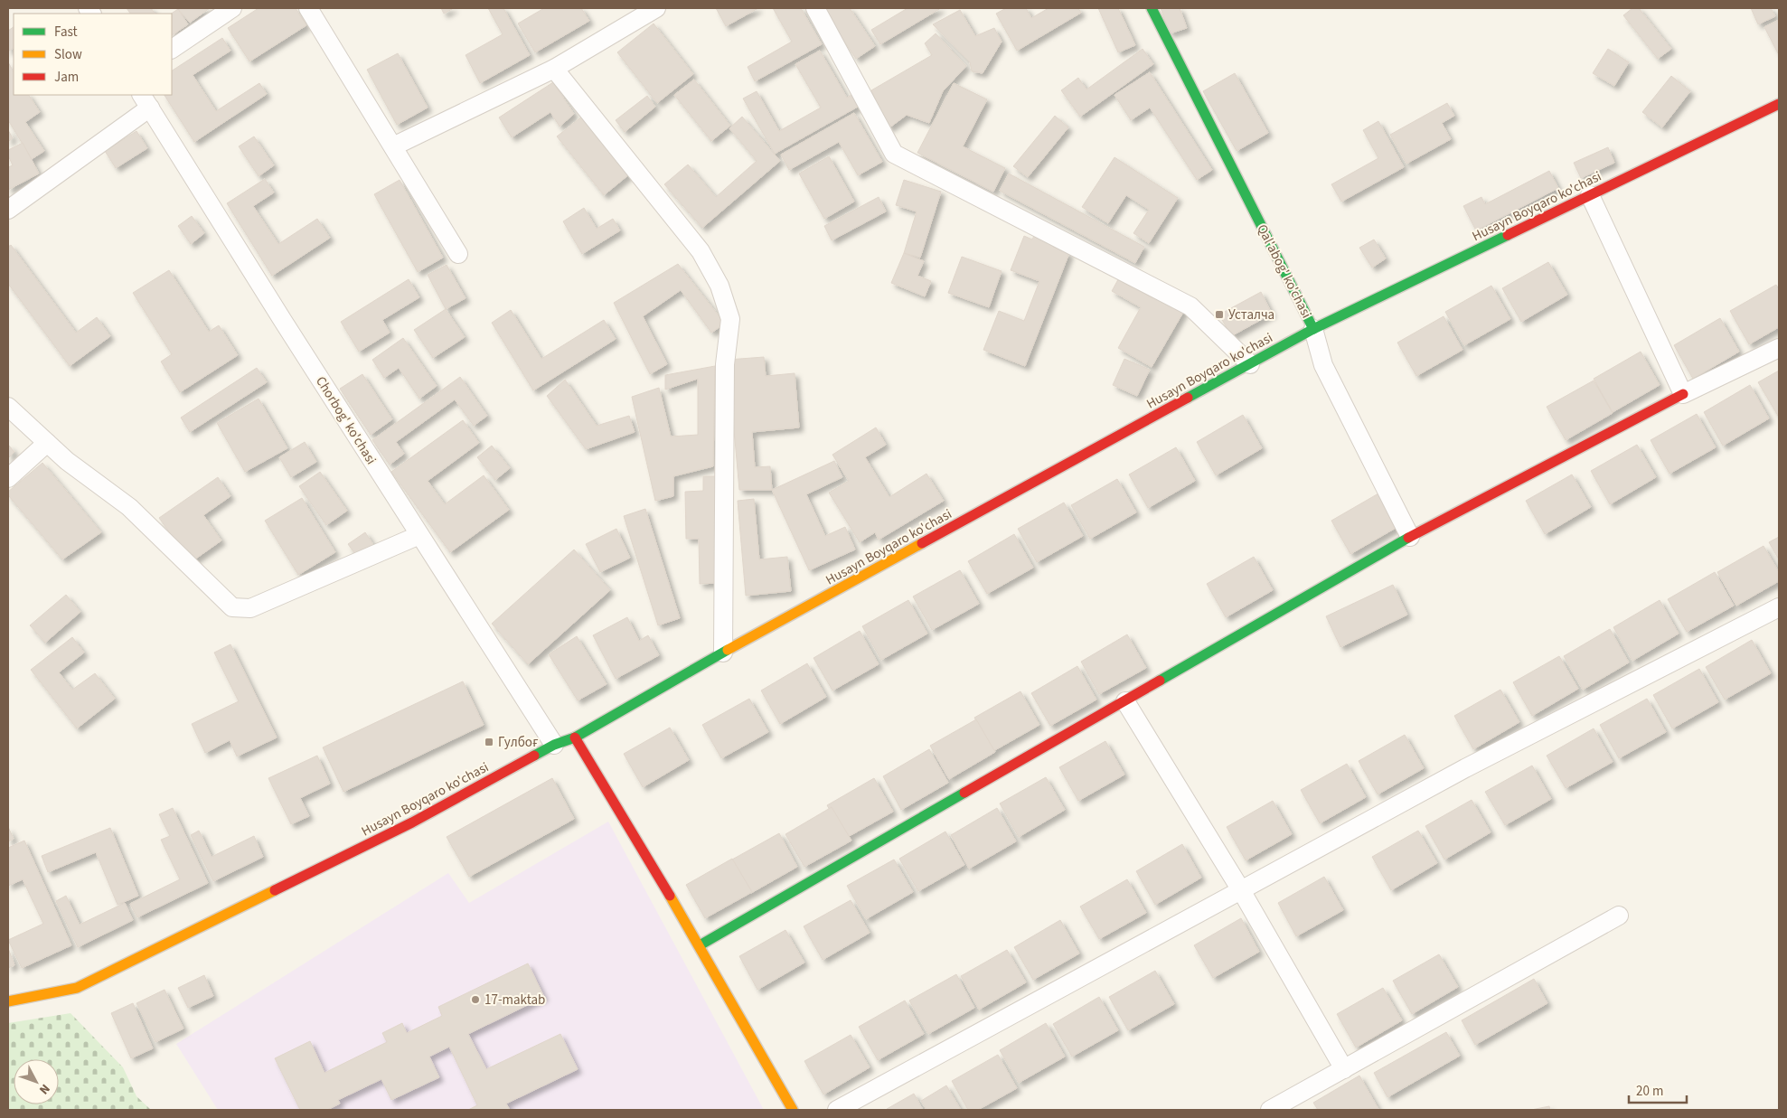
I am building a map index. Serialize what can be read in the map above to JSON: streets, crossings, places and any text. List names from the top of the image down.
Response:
{
  "streets": {
    "main road": ["Husayn Boyqaro ko'chasi", "Qal'abog' ko'chasi"],
    "street": ["Сhorbog' ko'chasi"]
  },
  "crossings": [
    ["Husayn Boyqaro ko'chasi", "Qal'abog' ko'chasi"],
    ["Husayn Boyqaro ko'chasi", "Сhorbog' ko'chasi"]
  ],
  "places": {
    "transit": ["Усталча", "Гулбоғ"],
    "other": ["17-maktab"]
  },
  "legend": ["Fast", "Slow", "Jam"],
  "scale_bar": "20 m",
  "north": "bottom right"
}
